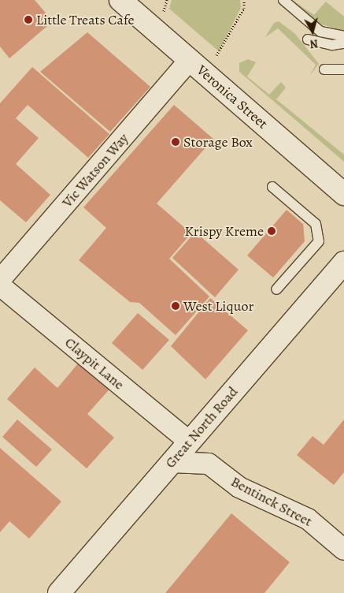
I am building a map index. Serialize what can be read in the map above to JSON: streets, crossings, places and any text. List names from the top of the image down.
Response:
{
  "streets": {
    "main road": ["Veronica Street", "Great North Road"],
    "street": ["Vic Watson Way", "Claypit Lane", "Bentinck Street"]
  },
  "crossings": [
    ["Veronica Street", "Vic Watson Way"],
    ["Claypit Lane", "Great North Road"],
    ["Great North Road", "Bentinck Street"]
  ],
  "places": [
    "Little Treats Cafe",
    "Storage Box",
    "Krispy Kreme",
    "West Liquor"
  ],
  "north": "bottom"
}
